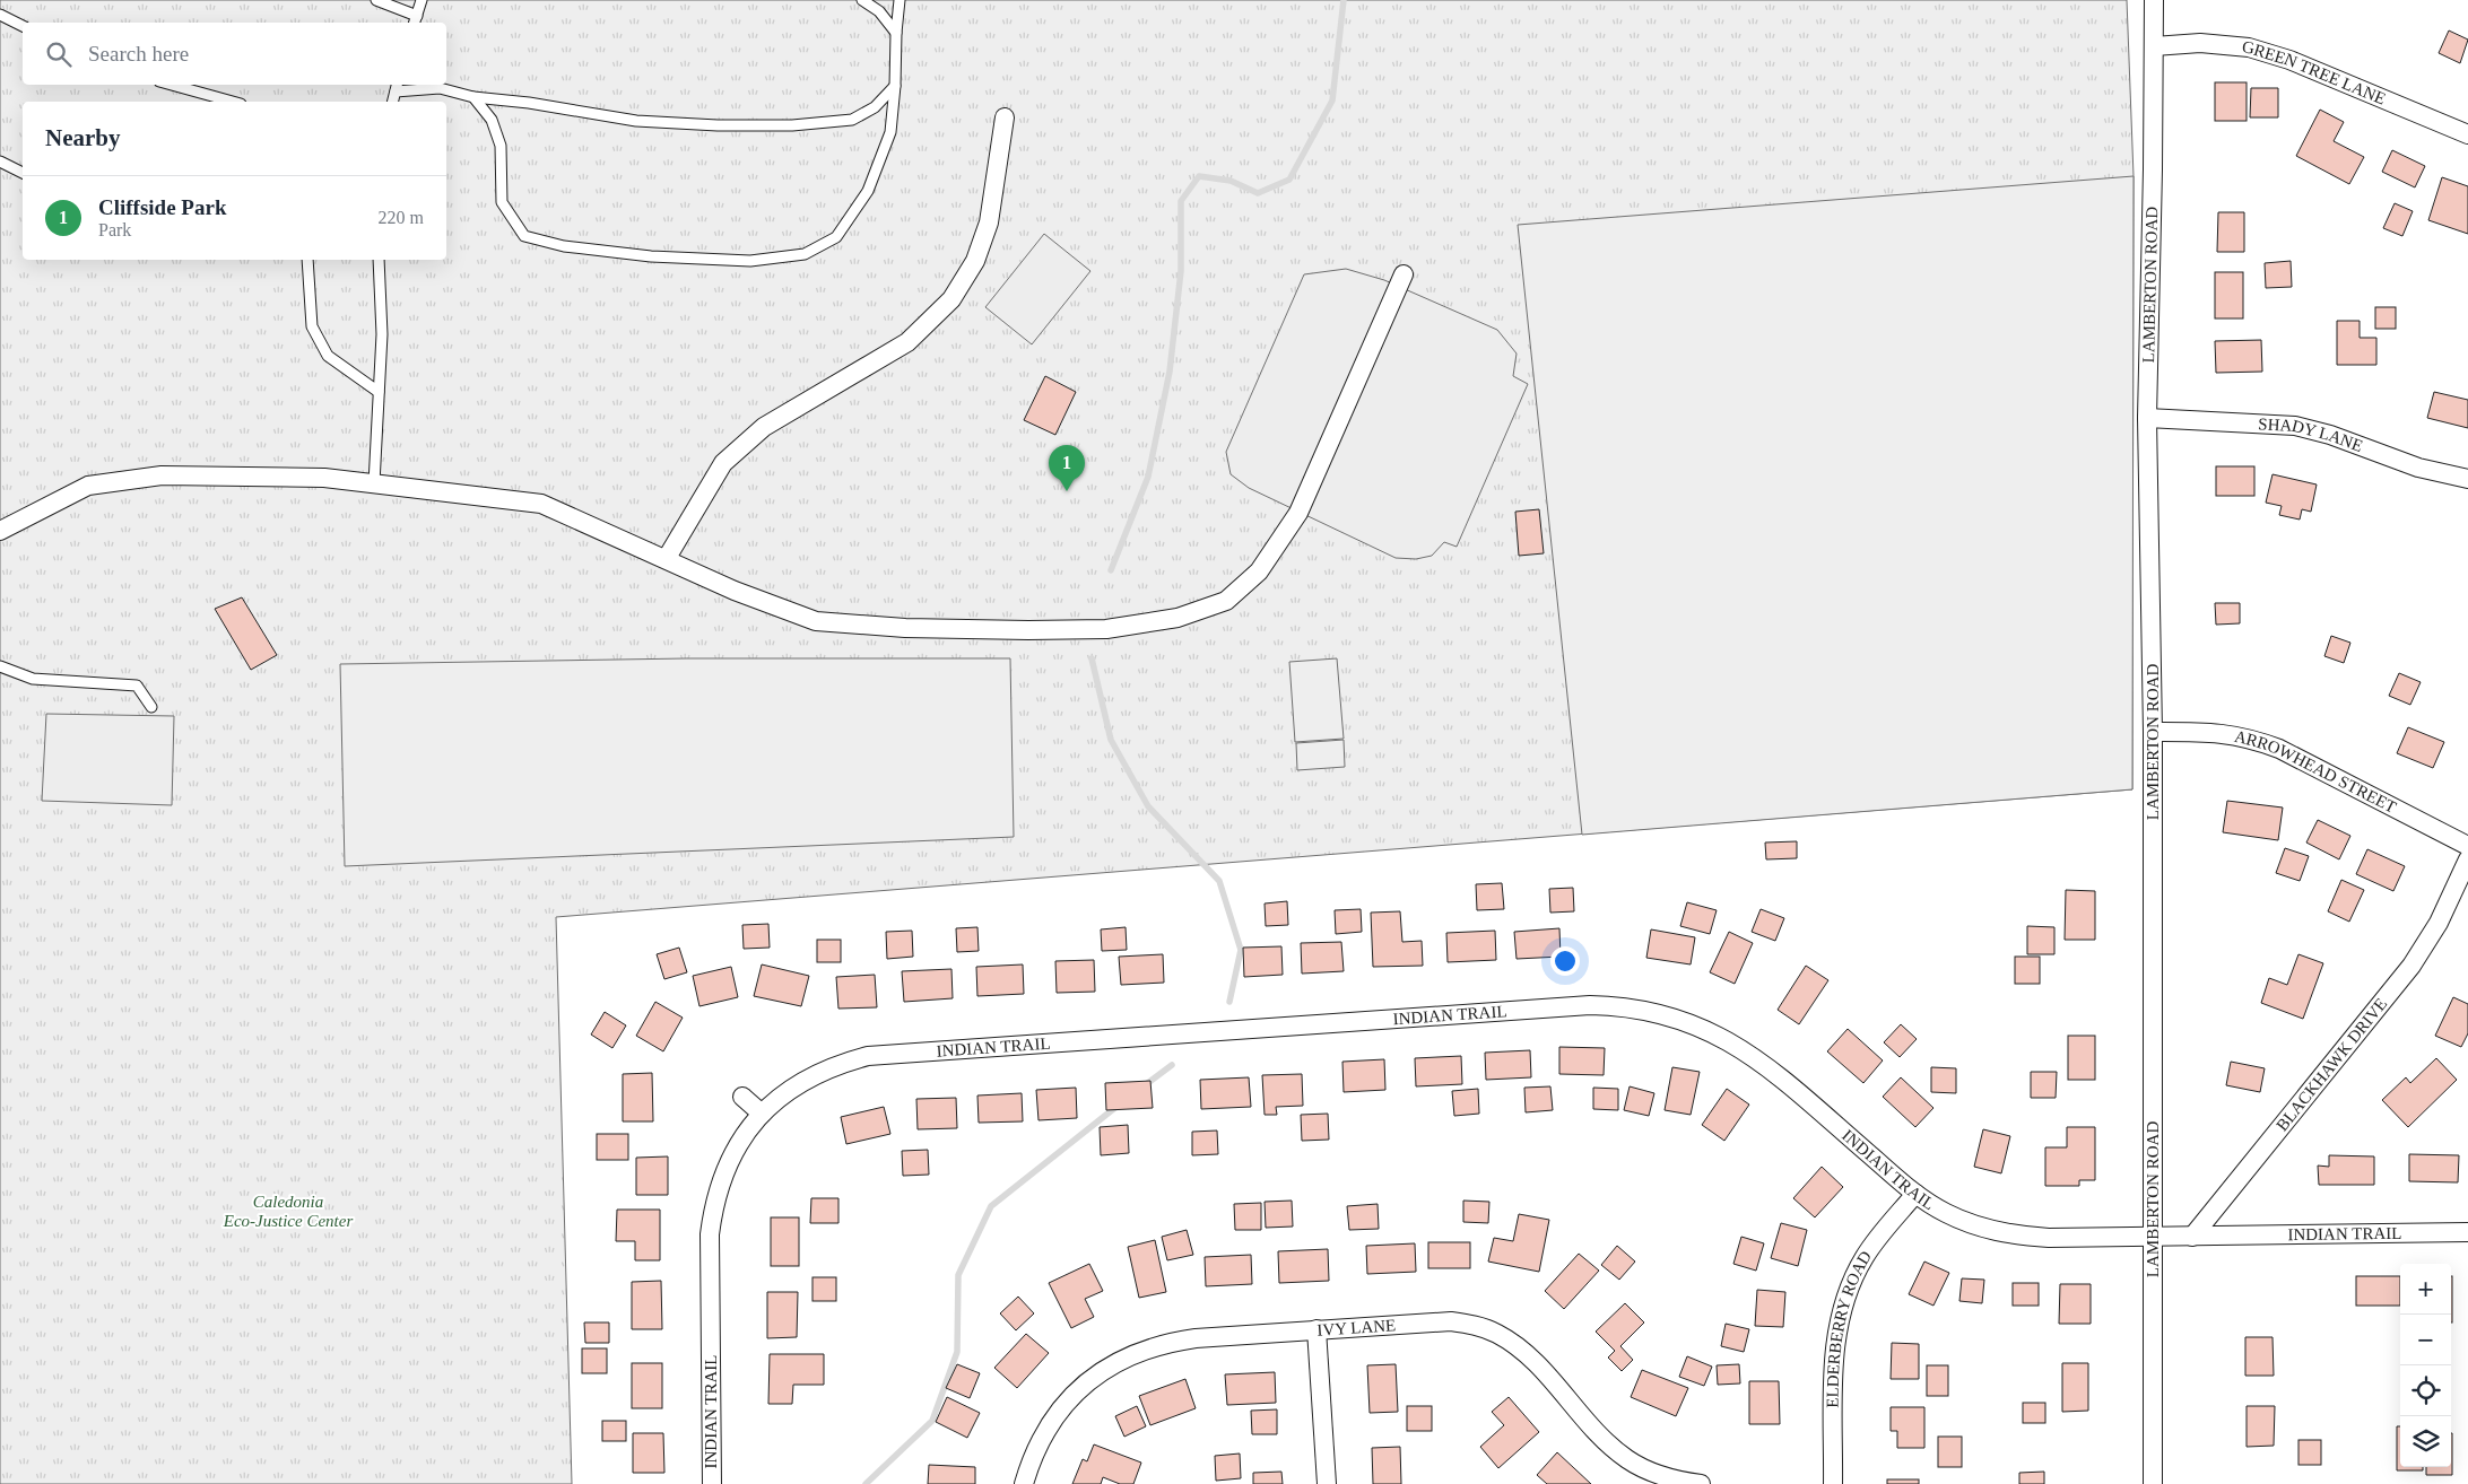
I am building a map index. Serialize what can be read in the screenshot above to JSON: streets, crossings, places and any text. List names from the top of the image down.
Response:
{
  "streets": {
    "street": [
      "GREEN TREE LANE",
      "LAMBERTON ROAD",
      "SHADY LANE",
      "ARROWHEAD STREET",
      "INDIAN TRAIL",
      "BLACKHAWK DRIVE",
      "IVY LANE",
      "ELDERBERRY ROAD"
    ]
  },
  "crossings": [
    ["GREEN TREE LANE", "LAMBERTON ROAD"],
    ["LAMBERTON ROAD", "SHADY LANE"],
    ["LAMBERTON ROAD", "ARROWHEAD STREET"],
    ["LAMBERTON ROAD", "INDIAN TRAIL"],
    ["INDIAN TRAIL", "BLACKHAWK DRIVE"],
    ["INDIAN TRAIL", "ELDERBERRY ROAD"]
  ],
  "parks": ["Caledonia Eco-Justice Center"],
  "page": {
    "search": "Search here",
    "heading": "Nearby",
    "list": [
      {
        "mark": "1",
        "name": "Cliffside Park",
        "note": "Park",
        "value": "220 m"
      }
    ],
    "pins": "1",
    "map_buttons": ["+", "−"]
  }
}
